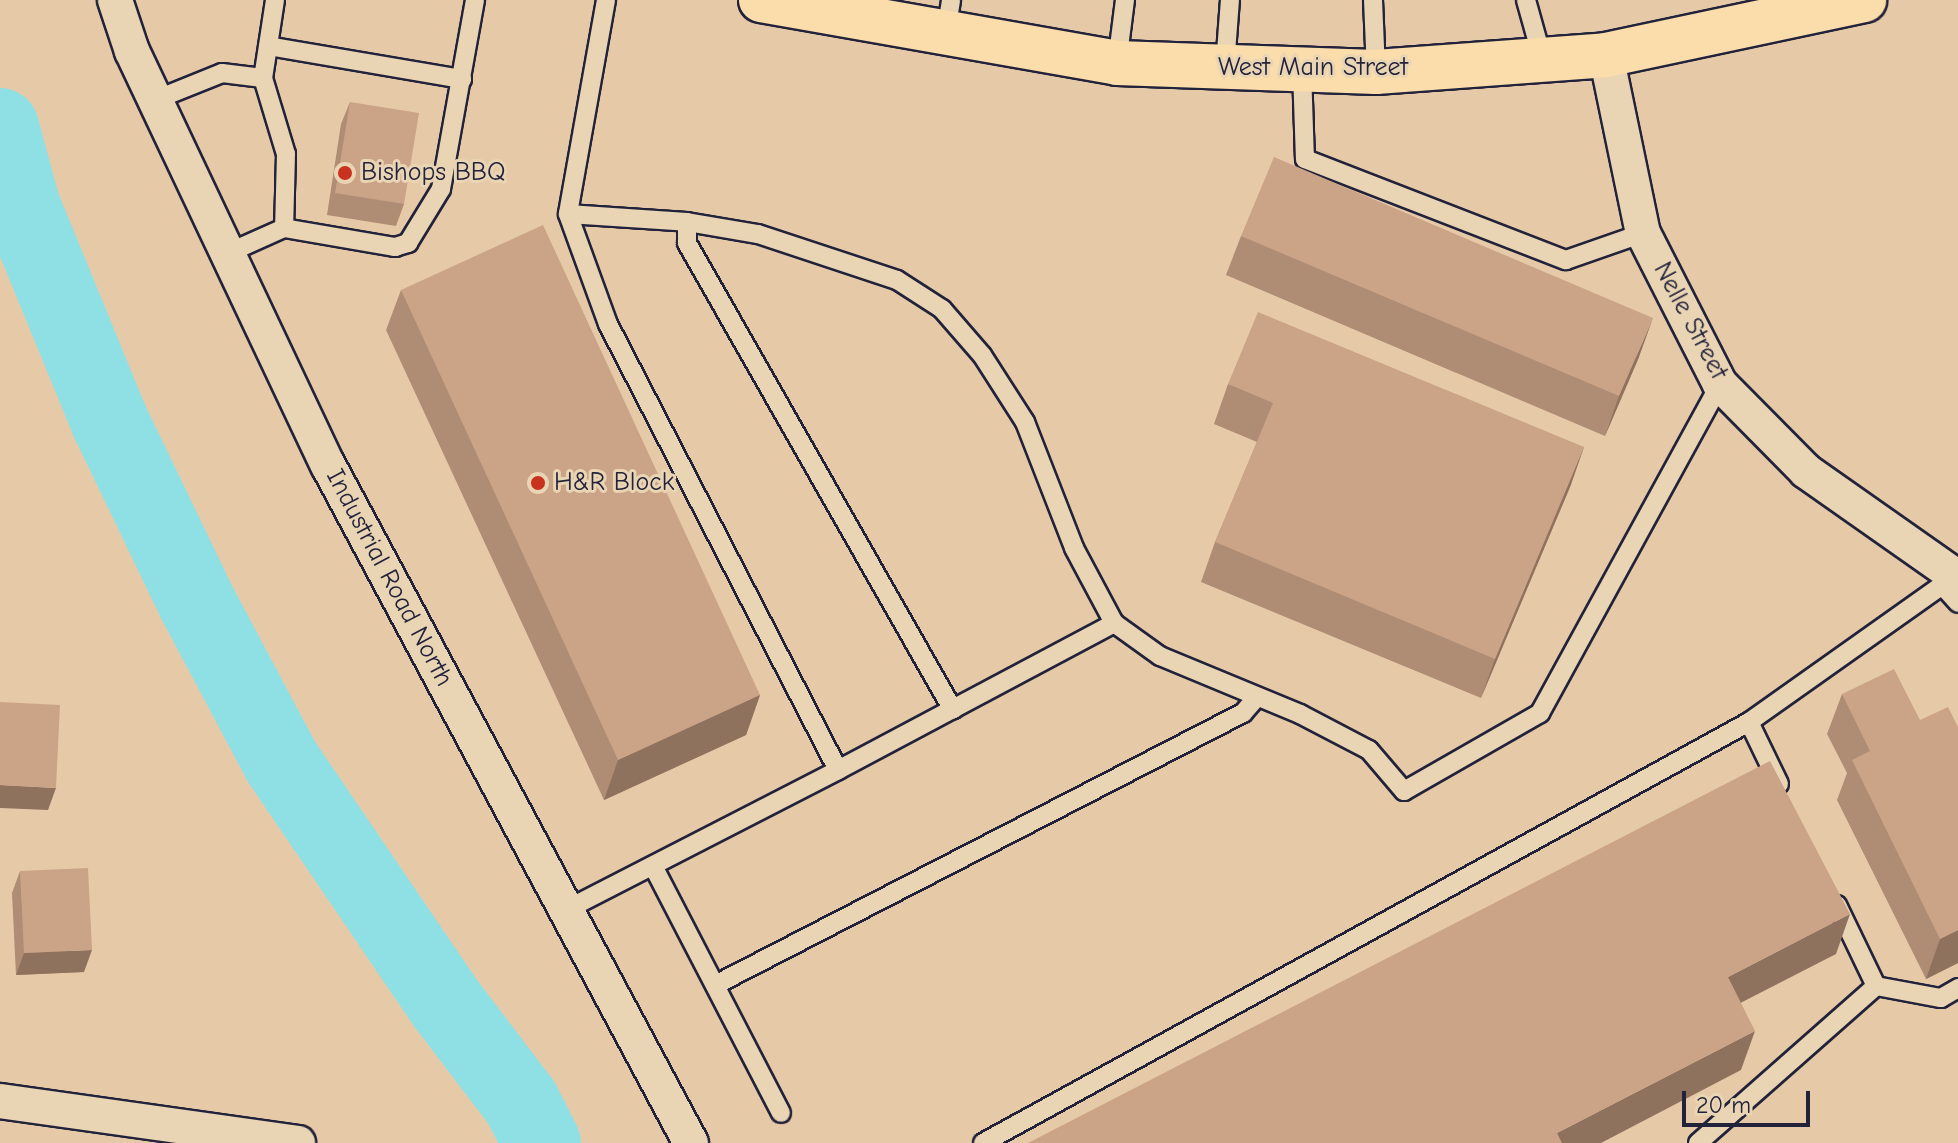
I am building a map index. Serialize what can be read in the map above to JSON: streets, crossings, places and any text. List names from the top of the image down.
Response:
{
  "streets": {
    "main road": ["West Main Street"],
    "street": ["Nelle Street", "Industrial Road North"]
  },
  "crossings": [
    ["West Main Street", "Nelle Street"]
  ],
  "places": ["Bishops BBQ", "H&R Block"],
  "scale_bar": "20 m"
}
